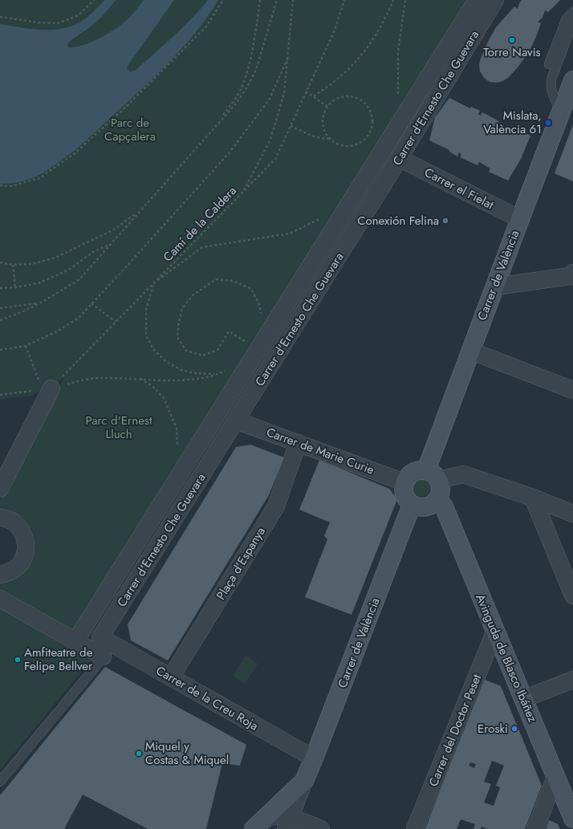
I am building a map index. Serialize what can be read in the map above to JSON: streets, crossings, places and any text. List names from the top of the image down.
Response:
{
  "streets": {
    "street": [
      "Carrer d'Ernesto Che Guevara",
      "Carrer el Fielat",
      "Carrer de València",
      "Carrer de Marie Curie",
      "Plaça d'Espanya",
      "Avinguda de Blasco Ibáñez",
      "Carrer de la Creu Roja",
      "Carrer del Doctor Peset"
    ],
    "path": ["Camí de la Caldera"]
  },
  "crossings": [
    ["Carrer d'Ernesto Che Guevara", "Carrer el Fielat"],
    ["Carrer d'Ernesto Che Guevara", "Carrer de Marie Curie"],
    ["Carrer d'Ernesto Che Guevara", "Carrer de la Creu Roja"],
    ["Carrer el Fielat", "Carrer de València"],
    ["Carrer de València", "Carrer de Marie Curie"],
    ["Carrer de València", "Avinguda de Blasco Ibáñez"],
    ["Carrer de València", "Carrer de la Creu Roja"],
    ["Carrer de Marie Curie", "Plaça d'Espanya"],
    ["Carrer de Marie Curie", "Avinguda de Blasco Ibáñez"],
    ["Plaça d'Espanya", "Carrer de la Creu Roja"],
    ["Avinguda de Blasco Ibáñez", "Carrer del Doctor Peset"]
  ],
  "parks": ["Parc de Capçalera", "Parc d'Ernest Lluch"],
  "places": {
    "other": [
      "Torre Navis",
      "Conexión Felina",
      "Amfiteatre de Felipe Bellver",
      "Eroski",
      "Miquel y Costas & Miquel"
    ],
    "transit": ["Mislata, València 61"]
  }
}
